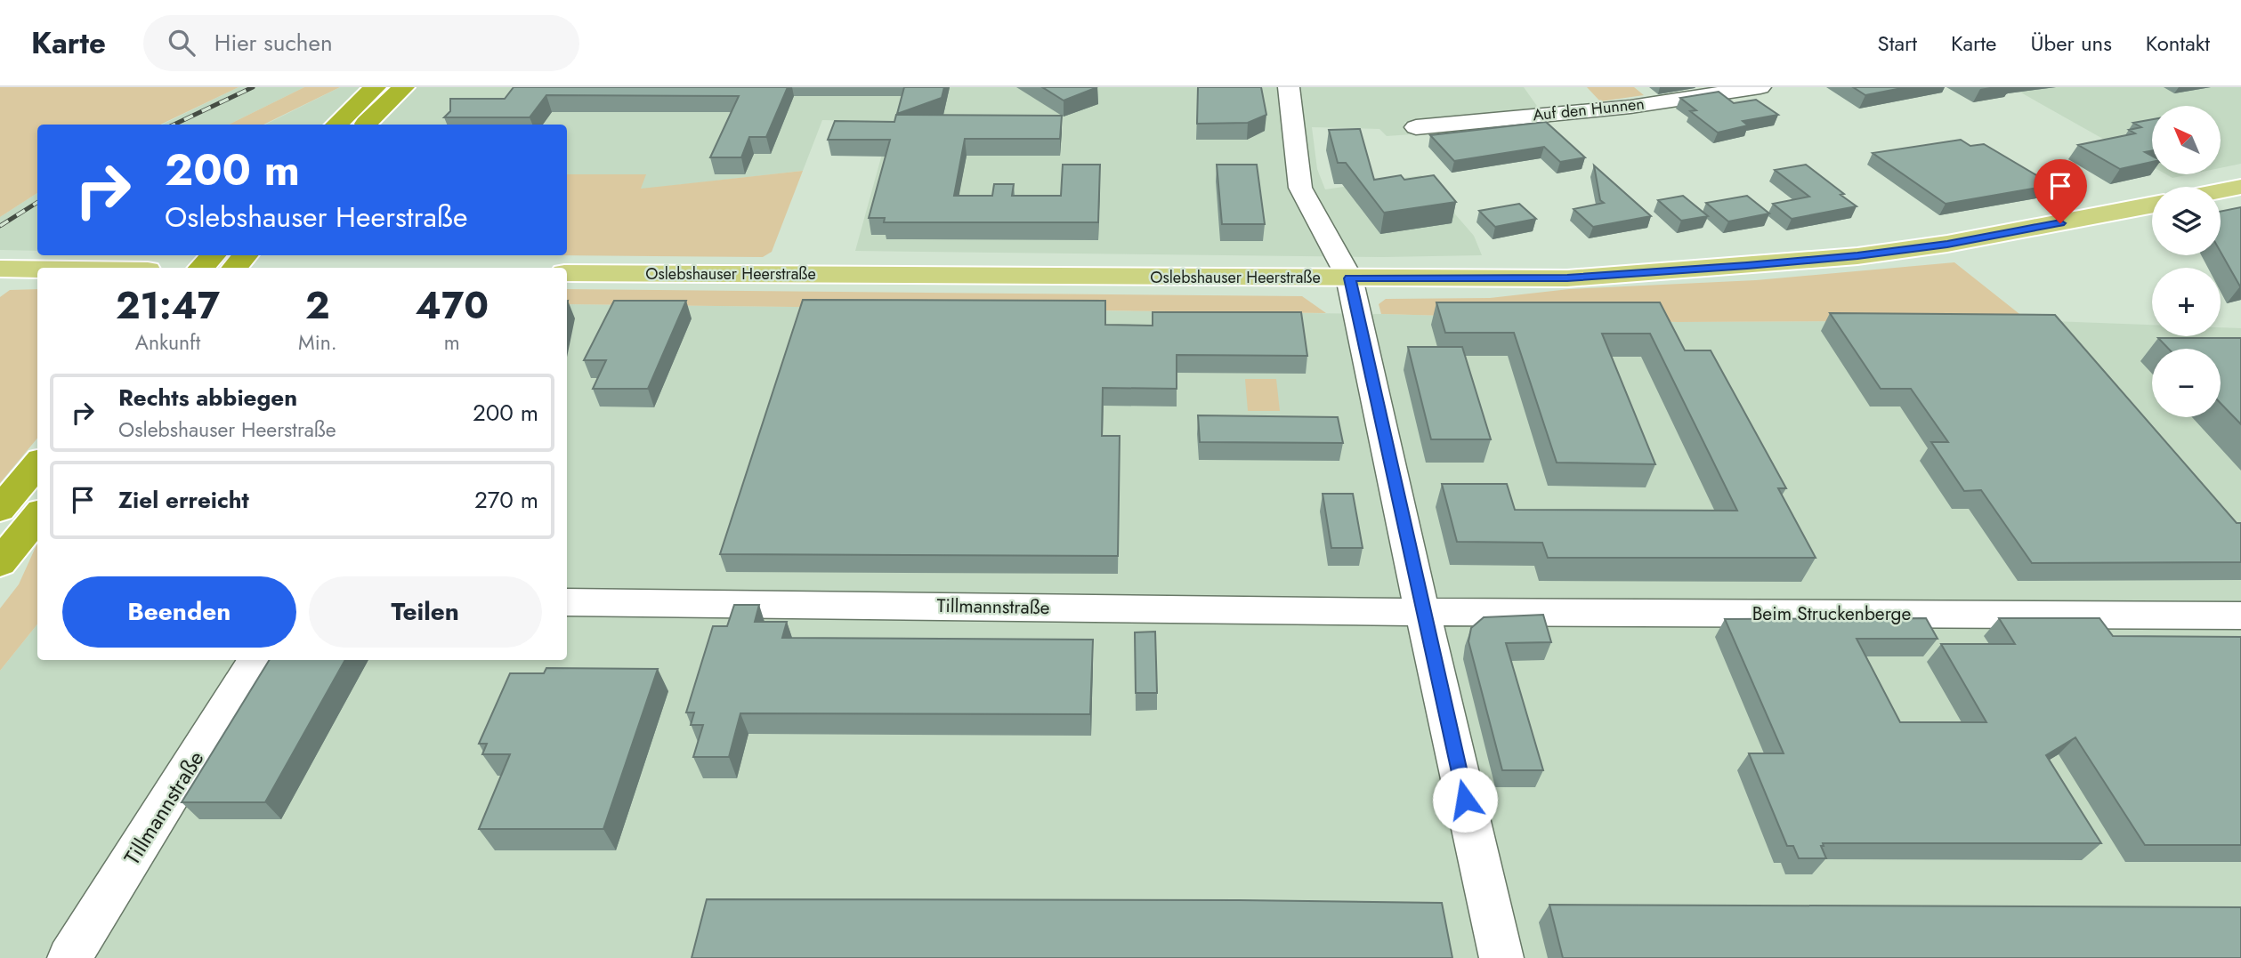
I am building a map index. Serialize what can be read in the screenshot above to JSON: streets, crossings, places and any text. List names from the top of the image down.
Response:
{
  "streets": {
    "main road": ["Oslebshauser Heerstraße"],
    "street": ["Auf den Hunnen", "Tillmannstraße", "Beim Struckenberge"]
  },
  "crossings": [
    ["Tillmannstraße", "Beim Struckenberge"]
  ],
  "north": "top left",
  "page": {
    "header": "Karte",
    "search": "Hier suchen",
    "nav": [
      "Start",
      "Karte",
      "Über uns",
      "Kontakt"
    ],
    "map_buttons": ["+", "−"],
    "turn": ["200 m", "Oslebshauser Heerstraße"],
    "eta": [
      "21:47",
      "Ankunft",
      "2",
      "Min.",
      "470",
      "m"
    ],
    "list": [
      {
        "name": "Rechts abbiegen",
        "note": "Oslebshauser Heerstraße",
        "value": "200 m"
      },
      {
        "name": "Ziel erreicht",
        "value": "270 m"
      }
    ],
    "buttons": ["Beenden", "Teilen"]
  }
}
